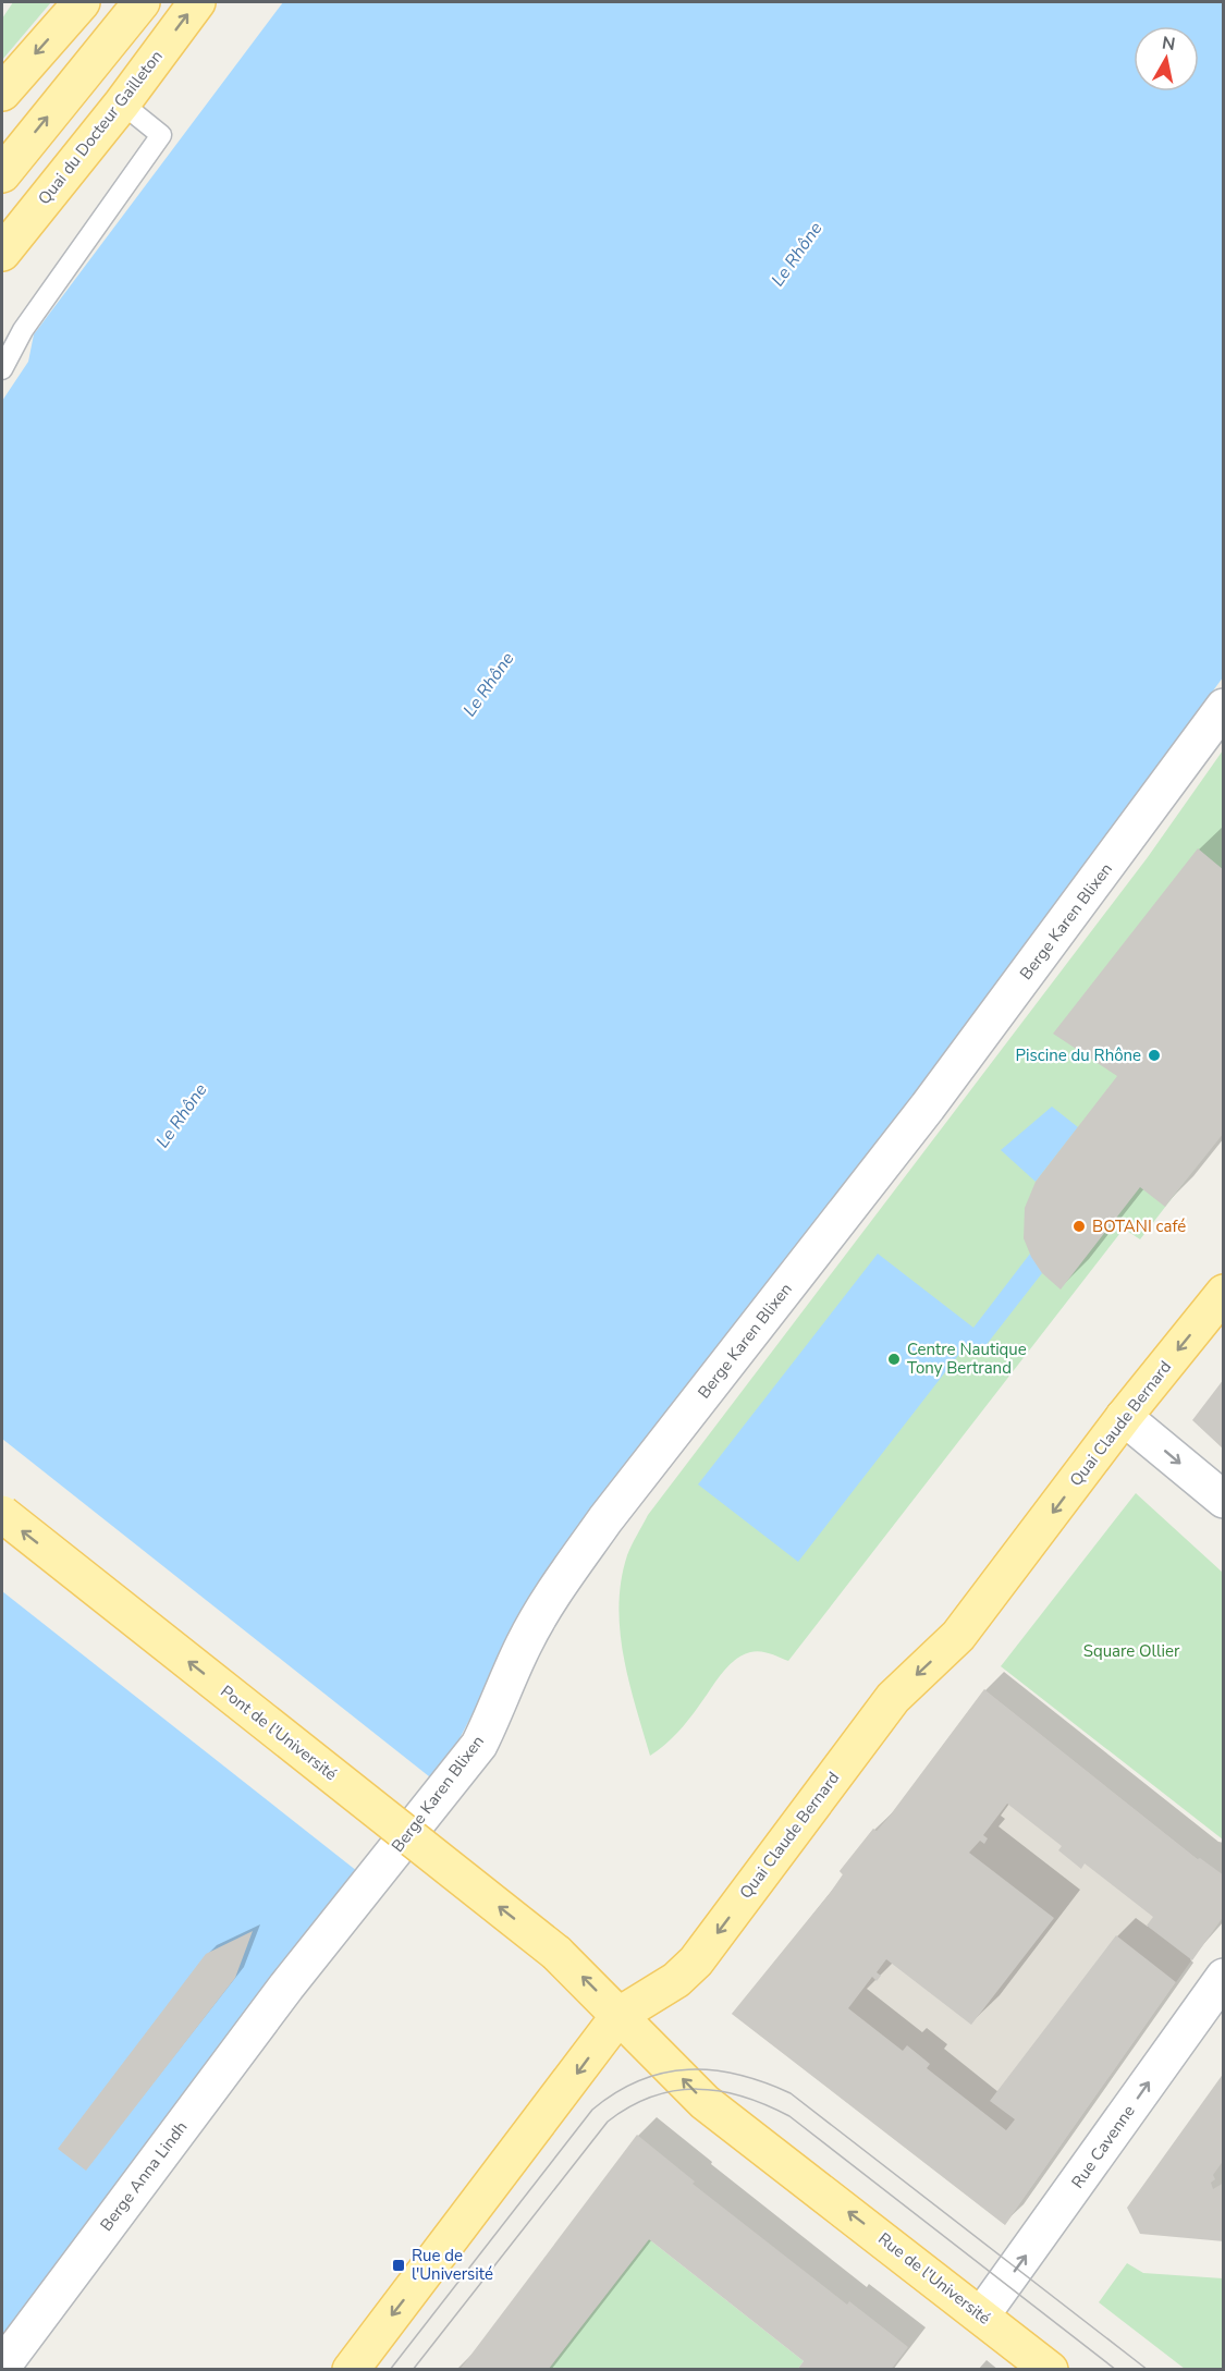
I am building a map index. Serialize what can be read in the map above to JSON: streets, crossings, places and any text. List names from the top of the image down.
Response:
{
  "streets": {
    "main road": [
      "Quai du Docteur Gailleton",
      "Quai Claude Bernard",
      "Pont de l'Université",
      "Rue de l'Université"
    ],
    "street": ["Berge Karen Blixen", "Rue Cavenne", "Berge Anna Lindh"]
  },
  "crossings": [
    ["Berge Karen Blixen", "Berge Anna Lindh"],
    ["Quai Claude Bernard", "Rue de l'Université"],
    ["Pont de l'Université", "Rue de l'Université"],
    ["Rue Cavenne", "Rue de l'Université"]
  ],
  "one_way": [
    "Quai Claude Bernard",
    "Pont de l'Université",
    "Rue Cavenne",
    "Rue de l'Université"
  ],
  "water": ["Le Rhône"],
  "parks": ["Square Ollier"],
  "places": {
    "other": ["Piscine du Rhône", "BOTANI café", "Centre Nautique Tony Bertrand"],
    "transit": ["Rue de l'Université"]
  },
  "north": "top"
}
